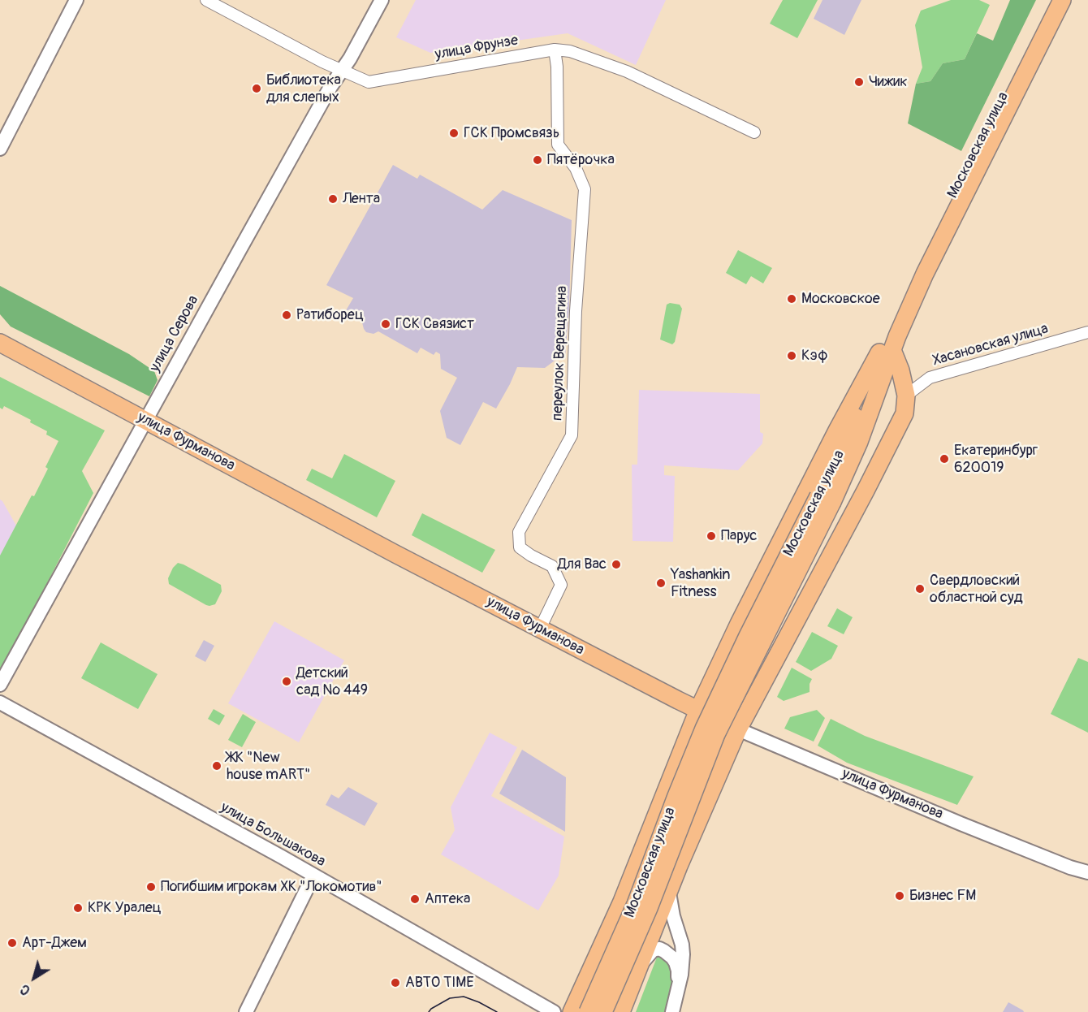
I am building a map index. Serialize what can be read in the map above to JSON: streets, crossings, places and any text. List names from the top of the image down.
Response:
{
  "streets": {
    "main road": ["Московская улица", "улица Фурманова"],
    "street": [
      "улица Фрунзе",
      "улица Серова",
      "Хасановская улица",
      "переулок Верещагина",
      "улица Большакова"
    ]
  },
  "crossings": [
    ["улица Фрунзе", "улица Серова"],
    ["улица Фрунзе", "переулок Верещагина"],
    ["Московская улица", "Хасановская улица"],
    ["Московская улица", "улица Фурманова"],
    ["улица Серова", "улица Фурманова"],
    ["переулок Верещагина", "улица Фурманова"]
  ],
  "places": [
    "Чижик",
    "Библиотека для слепых",
    "ГСК Промсвязь",
    "Пятёрочка",
    "Лента",
    "Московское",
    "Ратиборец",
    "ГСК Связист",
    "Кэф",
    "Екатеринбург 620019",
    "Парус",
    "Для Вас",
    "Yashankin Fitness",
    "Свердловский областной суд",
    "Детский сад № 449",
    "ЖК \"New house mART\"",
    "Погибшим игрокам ХК \"Локомотив\"",
    "Бизнес FM",
    "Аптека",
    "КРК Уралец",
    "Арт-Джем",
    "АВТО TIME"
  ],
  "north": "bottom left"
}
